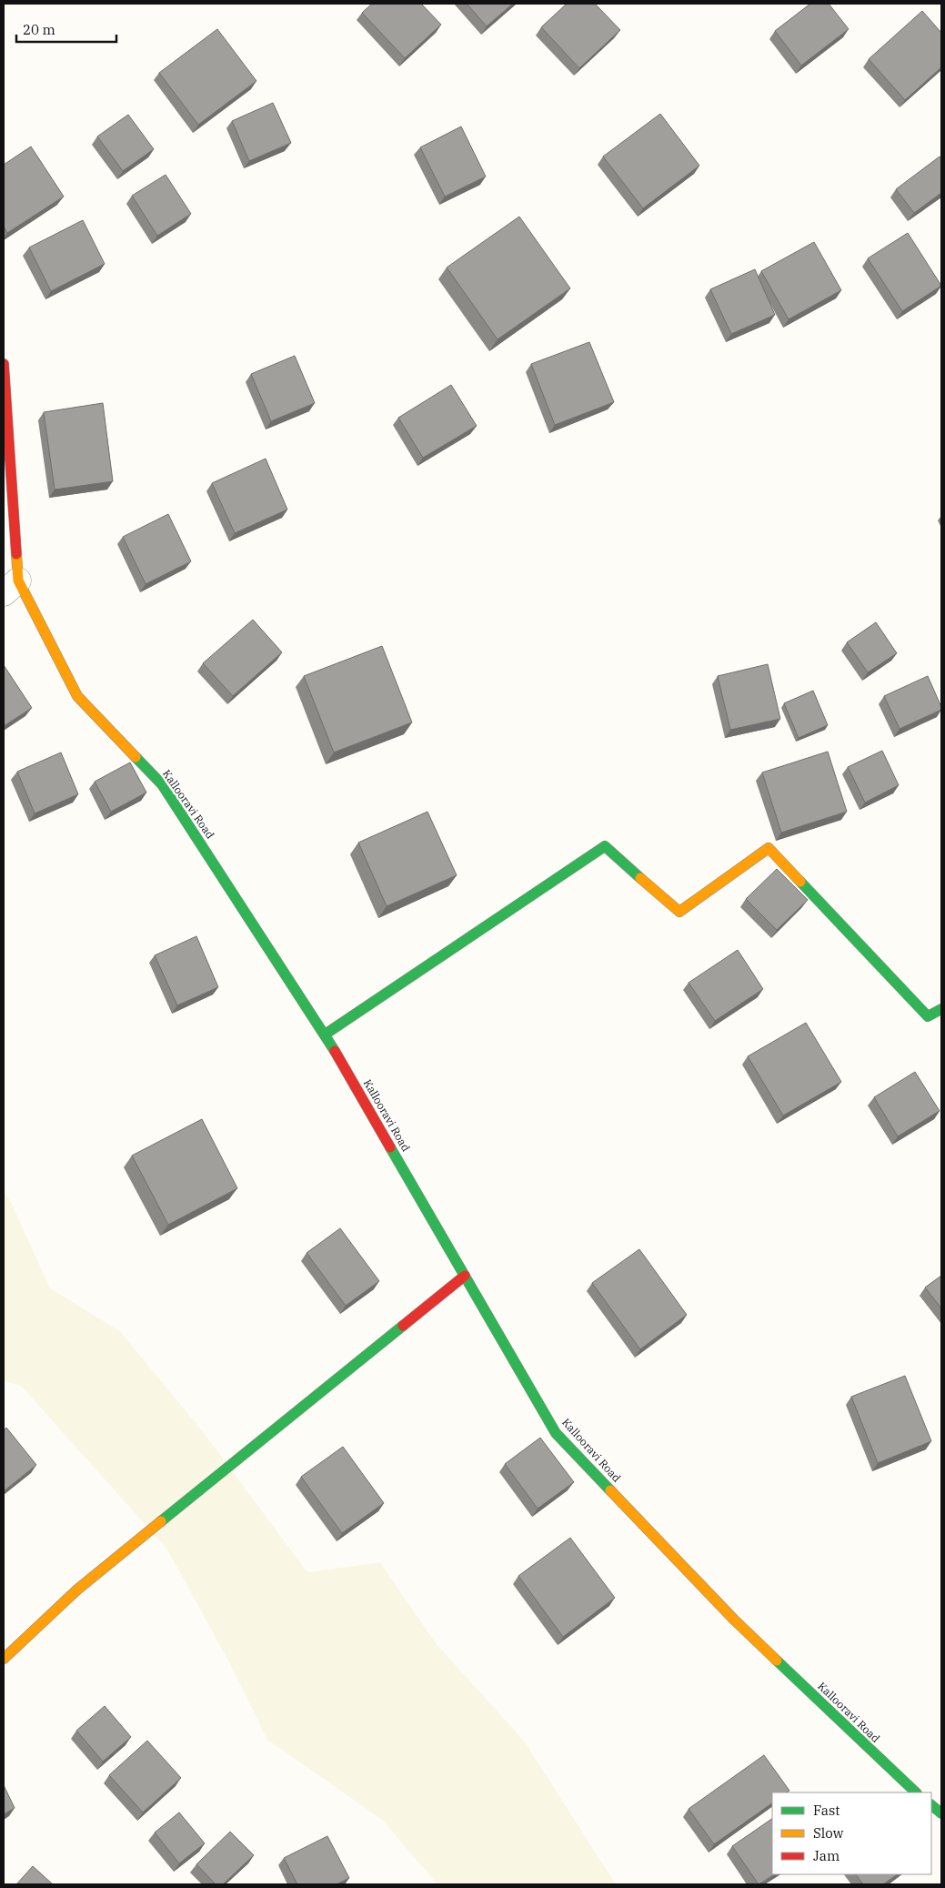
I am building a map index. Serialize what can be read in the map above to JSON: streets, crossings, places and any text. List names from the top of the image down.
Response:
{
  "streets": {
    "main road": ["Kallooravi Road"]
  },
  "legend": ["Fast", "Slow", "Jam"],
  "scale_bar": "20 m"
}
